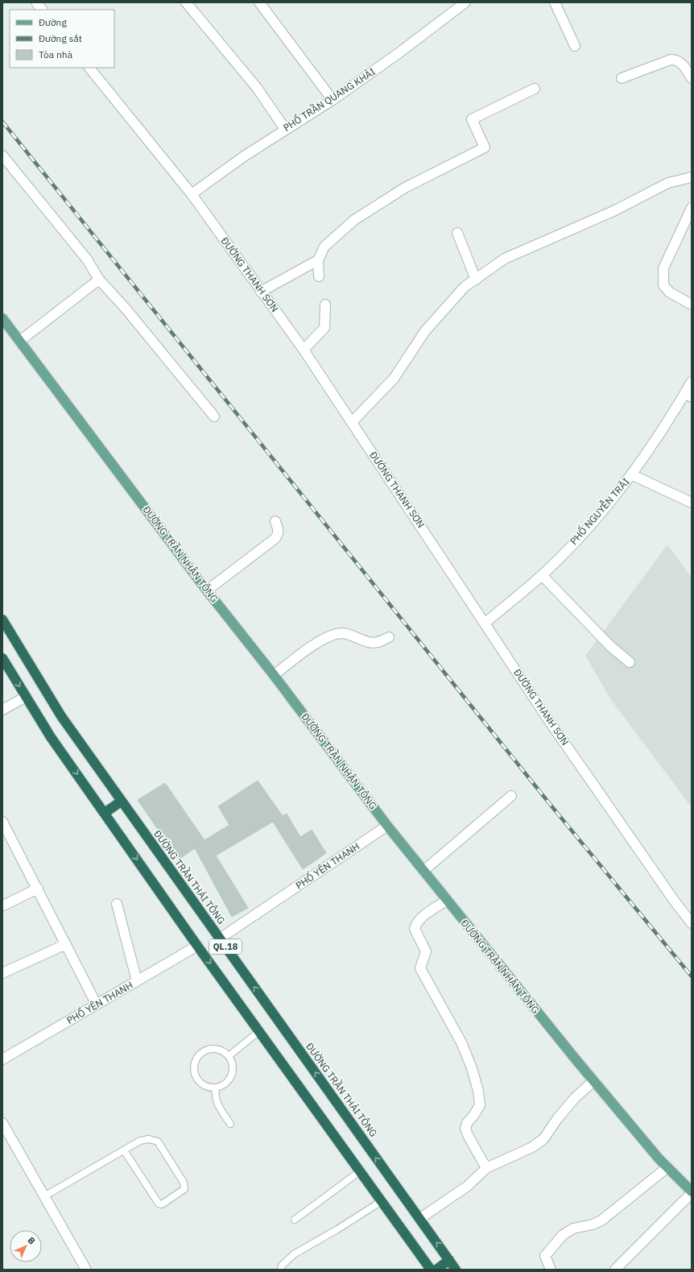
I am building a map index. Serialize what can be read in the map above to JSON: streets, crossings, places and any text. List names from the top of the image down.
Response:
{
  "streets": {
    "highway": ["ĐƯỜNG TRẦN THÁI TÔNG", "QL.18"],
    "main road": ["ĐƯỜNG TRẦN NHÂN TÔNG"],
    "street": [
      "PHỐ TRẦN QUANG KHẢI",
      "ĐƯỜNG THANH SƠN",
      "PHỐ NGUYỄN TRÃI",
      "PHỐ YÊN THANH"
    ]
  },
  "crossings": [
    ["PHỐ TRẦN QUANG KHẢI", "ĐƯỜNG THANH SƠN"],
    ["ĐƯỜNG THANH SƠN", "PHỐ NGUYỄN TRÃI"],
    ["ĐƯỜNG TRẦN NHÂN TÔNG", "PHỐ YÊN THANH"],
    ["PHỐ YÊN THANH", "ĐƯỜNG TRẦN THÁI TÔNG"],
    ["PHỐ YÊN THANH", "QL.18"]
  ],
  "legend": ["Đường", "Đường sắt", "Tòa nhà"],
  "north": "top right"
}
